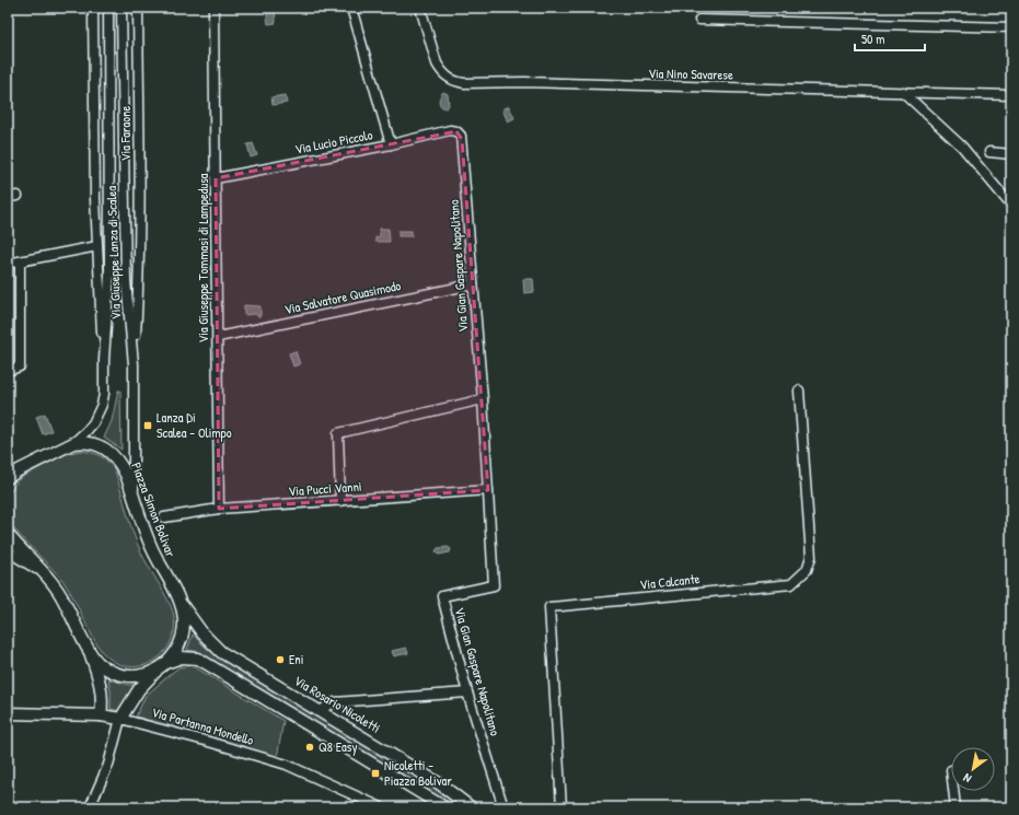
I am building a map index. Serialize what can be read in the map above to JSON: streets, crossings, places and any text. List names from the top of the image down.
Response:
{
  "streets": {
    "main road": ["Piazza Simon Bolivar", "Via Rosario Nicoletti", "Via Partanna Mondello"],
    "street": [
      "Via Nino Savarese",
      "Via Faraone",
      "Via Lucio Piccolo",
      "Via Giuseppe Lanza di Scalea",
      "Via Giuseppe Tommasi di Lampedusa",
      "Via Gian Gaspare Napolitano",
      "Via Salvatore Quasimodo",
      "Via Pucci Vanni",
      "Via Calcante"
    ]
  },
  "crossings": [
    ["Via Faraone", "Via Giuseppe Lanza di Scalea"],
    ["Via Lucio Piccolo", "Via Giuseppe Tommasi di Lampedusa"],
    ["Via Lucio Piccolo", "Via Gian Gaspare Napolitano"],
    ["Via Giuseppe Lanza di Scalea", "Piazza Simon Bolivar"],
    ["Via Giuseppe Tommasi di Lampedusa", "Via Salvatore Quasimodo"],
    ["Via Giuseppe Tommasi di Lampedusa", "Via Pucci Vanni"],
    ["Via Gian Gaspare Napolitano", "Via Salvatore Quasimodo"],
    ["Via Gian Gaspare Napolitano", "Via Pucci Vanni"],
    ["Piazza Simon Bolivar", "Via Rosario Nicoletti"],
    ["Piazza Simon Bolivar", "Via Partanna Mondello"]
  ],
  "places": {
    "transit": ["Lanza Di Scalea - Olimpo", "Nicoletti - Piazza Bolivar"],
    "other": ["Eni", "Q8 Easy"]
  },
  "scale_bar": "50 m",
  "north": "bottom left"
}
